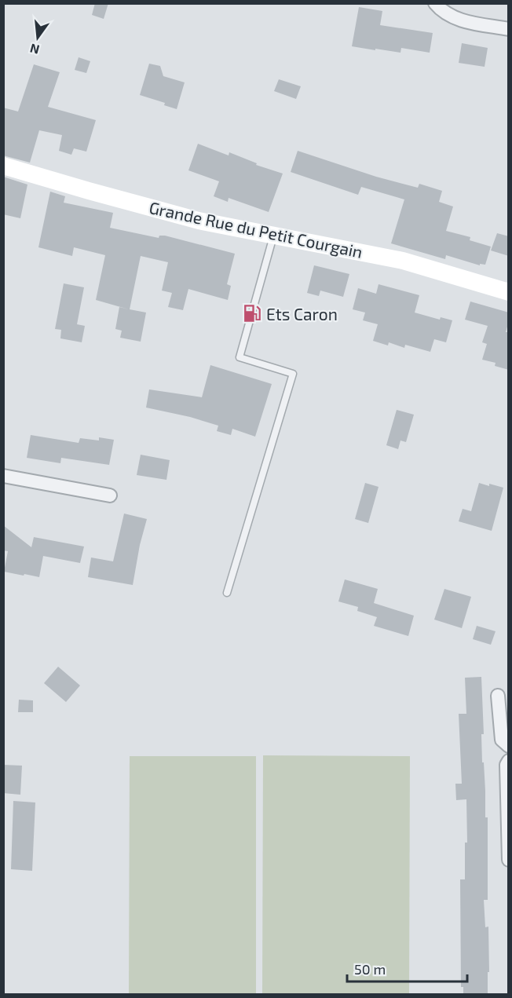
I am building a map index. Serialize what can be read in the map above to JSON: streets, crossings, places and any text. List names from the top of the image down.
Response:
{
  "streets": {
    "street": ["Grande Rue du Petit Courgain"]
  },
  "places": {
    "fuel station": ["Ets Caron"]
  },
  "scale_bar": "50 m",
  "north": "bottom"
}
